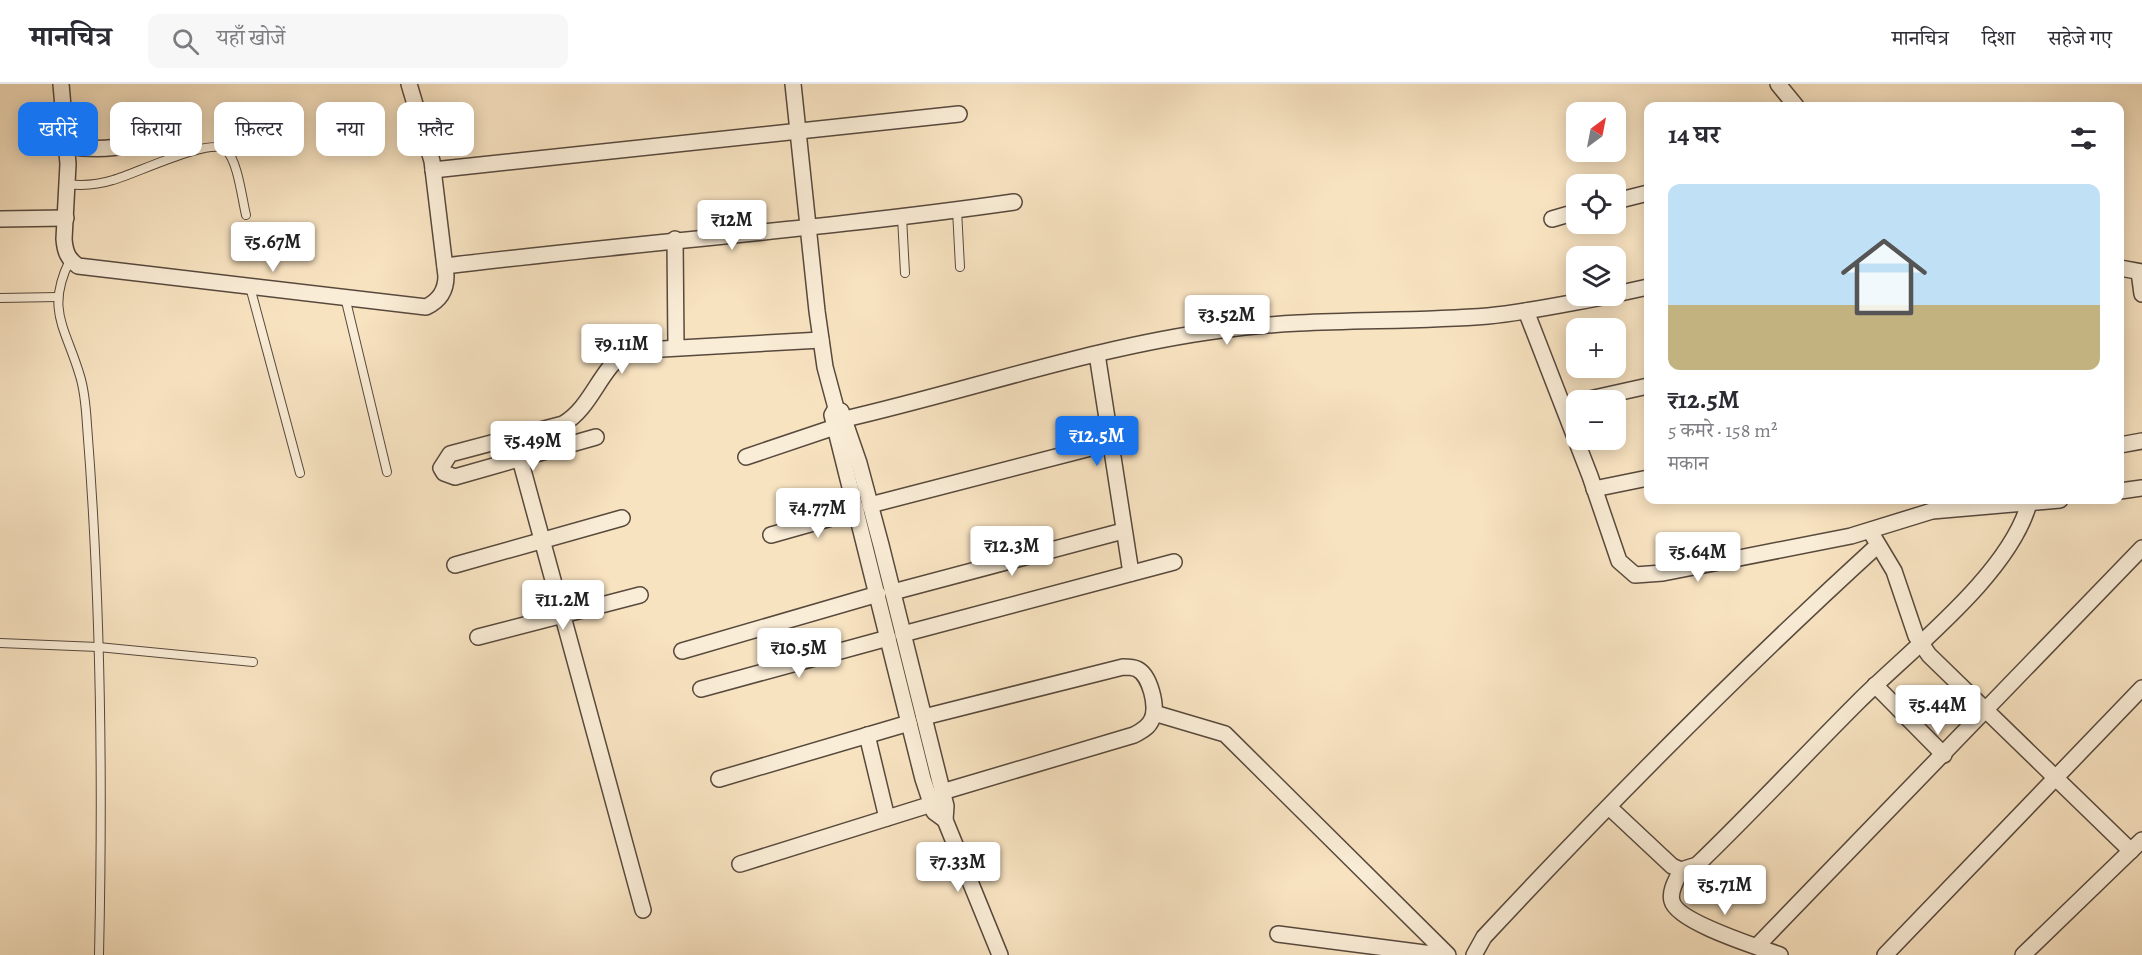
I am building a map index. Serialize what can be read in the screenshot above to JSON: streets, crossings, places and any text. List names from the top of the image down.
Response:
{
  "north": "top right",
  "page": {
    "header": "मानचित्र",
    "search": "यहाँ खोजें",
    "nav": ["मानचित्र", "दिशा", "सहेजे गए"],
    "map_buttons": ["+", "−"],
    "chip": [
      "खरीदें",
      "किराया",
      "फ़िल्टर",
      "नया",
      "फ़्लैट"
    ],
    "heading": "14 घर",
    "list": [
      {
        "name": "₹12.5M",
        "note": "5 कमरे · 158 m² · मकान"
      }
    ],
    "price": [
      "₹12M",
      "₹5.67M",
      "₹3.52M",
      "₹9.11M",
      "₹12.5M",
      "₹5.49M",
      "₹4.77M",
      "₹12.3M",
      "₹5.64M",
      "₹11.2M",
      "₹10.5M",
      "₹5.44M",
      "₹7.33M",
      "₹5.71M"
    ]
  }
}
